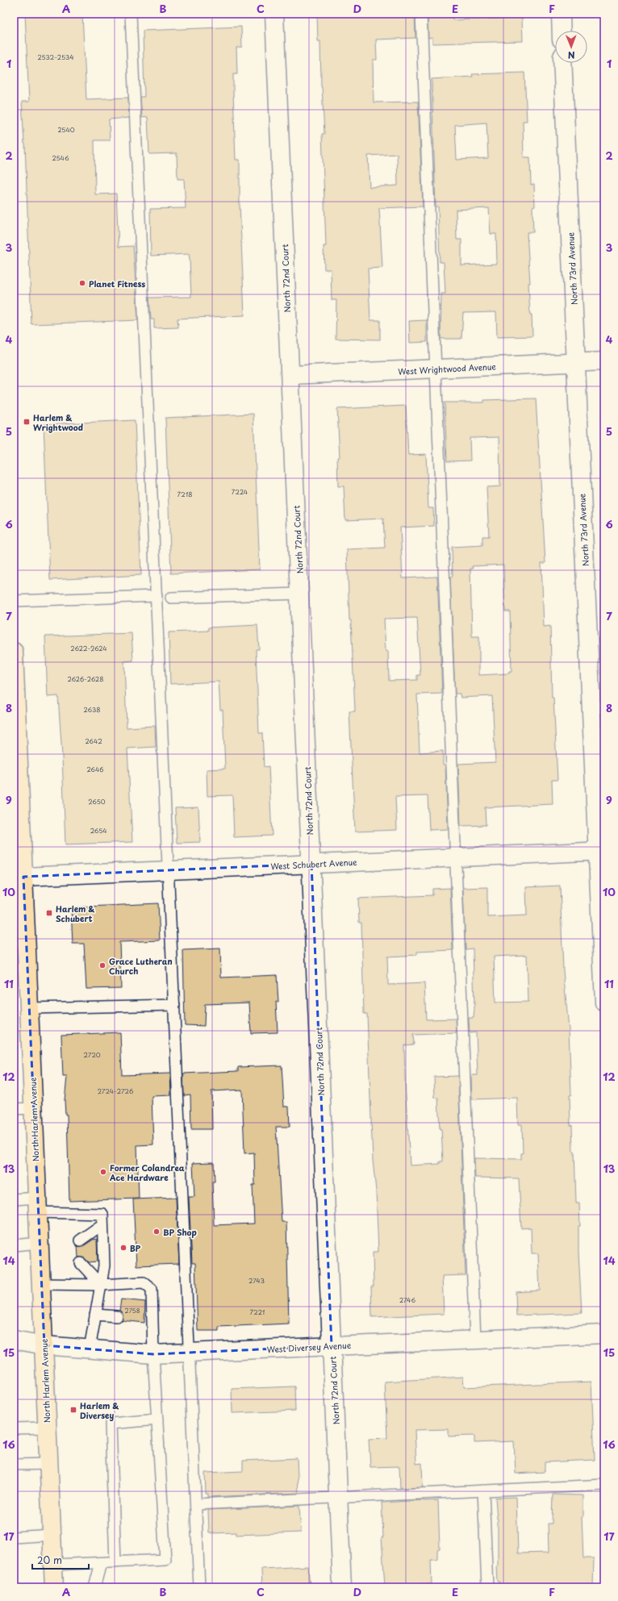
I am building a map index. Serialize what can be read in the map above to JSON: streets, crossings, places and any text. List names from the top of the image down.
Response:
{
  "streets": {
    "main road": ["North Harlem Avenue"],
    "street": [
      "North 73rd Avenue",
      "North 72nd Court",
      "West Wrightwood Avenue",
      "West Schubert Avenue",
      "West Diversey Avenue"
    ]
  },
  "crossings": [
    ["North 73rd Avenue", "West Wrightwood Avenue"],
    ["North 73rd Avenue", "West Schubert Avenue"],
    ["North 72nd Court", "West Wrightwood Avenue"],
    ["North 72nd Court", "West Schubert Avenue"],
    ["North 72nd Court", "West Diversey Avenue"],
    ["West Schubert Avenue", "North Harlem Avenue"],
    ["North Harlem Avenue", "West Diversey Avenue"]
  ],
  "places": {
    "other": [
      "Planet Fitness",
      "Grace Lutheran Church",
      "Former Colandrea Ace Hardware",
      "BP Shop",
      "BP"
    ],
    "transit": ["Harlem & Wrightwood", "Harlem & Schubert", "Harlem & Diversey"]
  },
  "house_numbers": [
    "2532-2534",
    "2540",
    "2546",
    "7224",
    "7218",
    "2622-2624",
    "2626-2628",
    "2638",
    "2642",
    "2646",
    "2650",
    "2654",
    "2720",
    "2724-2726",
    "2743",
    "2746",
    "2758",
    "7221"
  ],
  "scale_bar": "20 m",
  "north": "bottom",
  "grid": {
    "columns": [
      "A",
      "B",
      "C",
      "D",
      "E",
      "F"
    ],
    "rows": [
      "1",
      "2",
      "3",
      "4",
      "5",
      "6",
      "7",
      "8",
      "9",
      "10",
      "11",
      "12",
      "13",
      "14",
      "15",
      "16",
      "17"
    ]
  }
}
